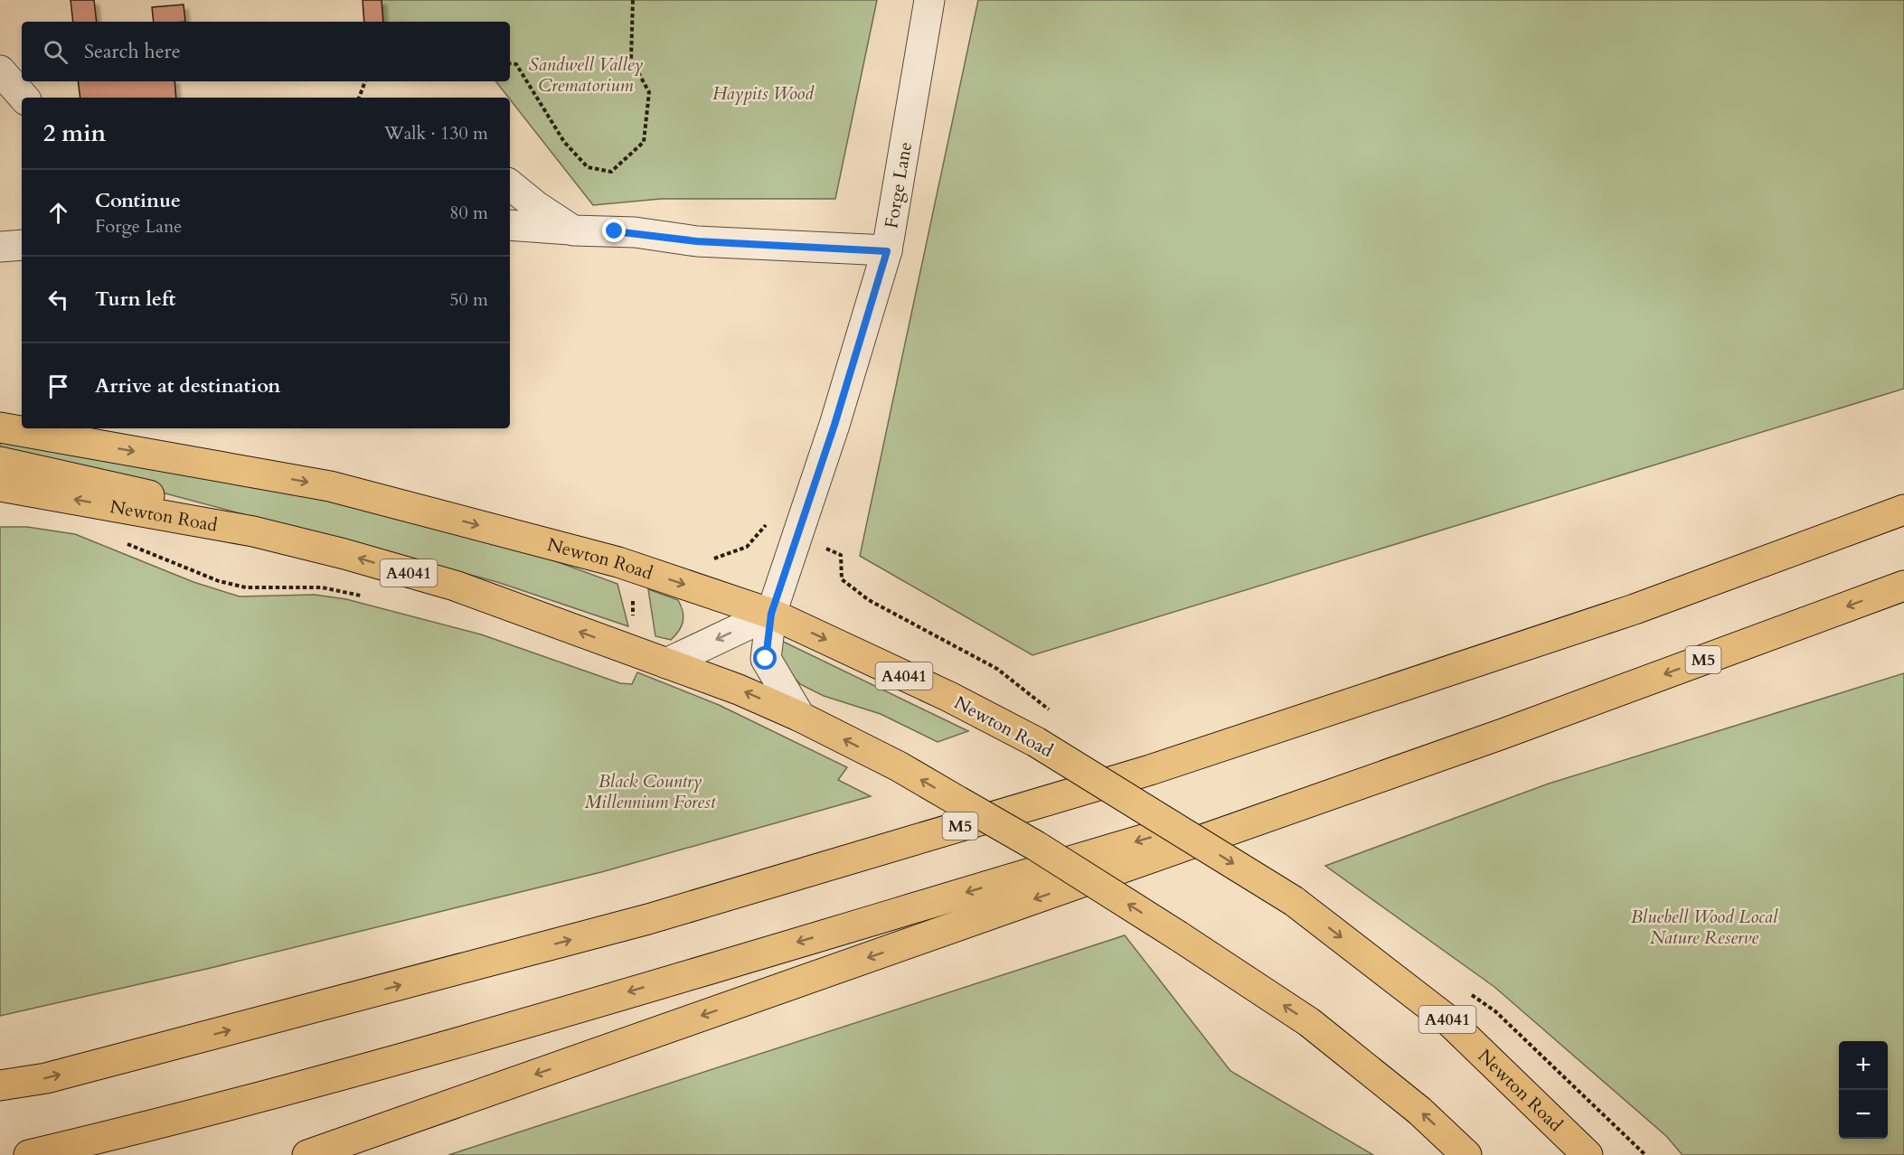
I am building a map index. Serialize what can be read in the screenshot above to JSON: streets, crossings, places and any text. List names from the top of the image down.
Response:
{
  "streets": {
    "highway": ["Newton Road", "A4041", "M5"],
    "street": ["Forge Lane"]
  },
  "crossings": [
    ["Forge Lane", "Newton Road"]
  ],
  "parks": [
    "Sandwell Valley Crematorium",
    "Haypits Wood",
    "Black Country Millennium Forest",
    "Bluebell Wood Local Nature Reserve"
  ],
  "page": {
    "search": "Search here",
    "heading": ["2 min", "Walk · 130 m"],
    "list": [
      ["Continue", "Forge Lane", "80 m"],
      ["Turn left", "50 m"],
      "Arrive at destination"
    ],
    "map_buttons": ["+", "−"]
  }
}
